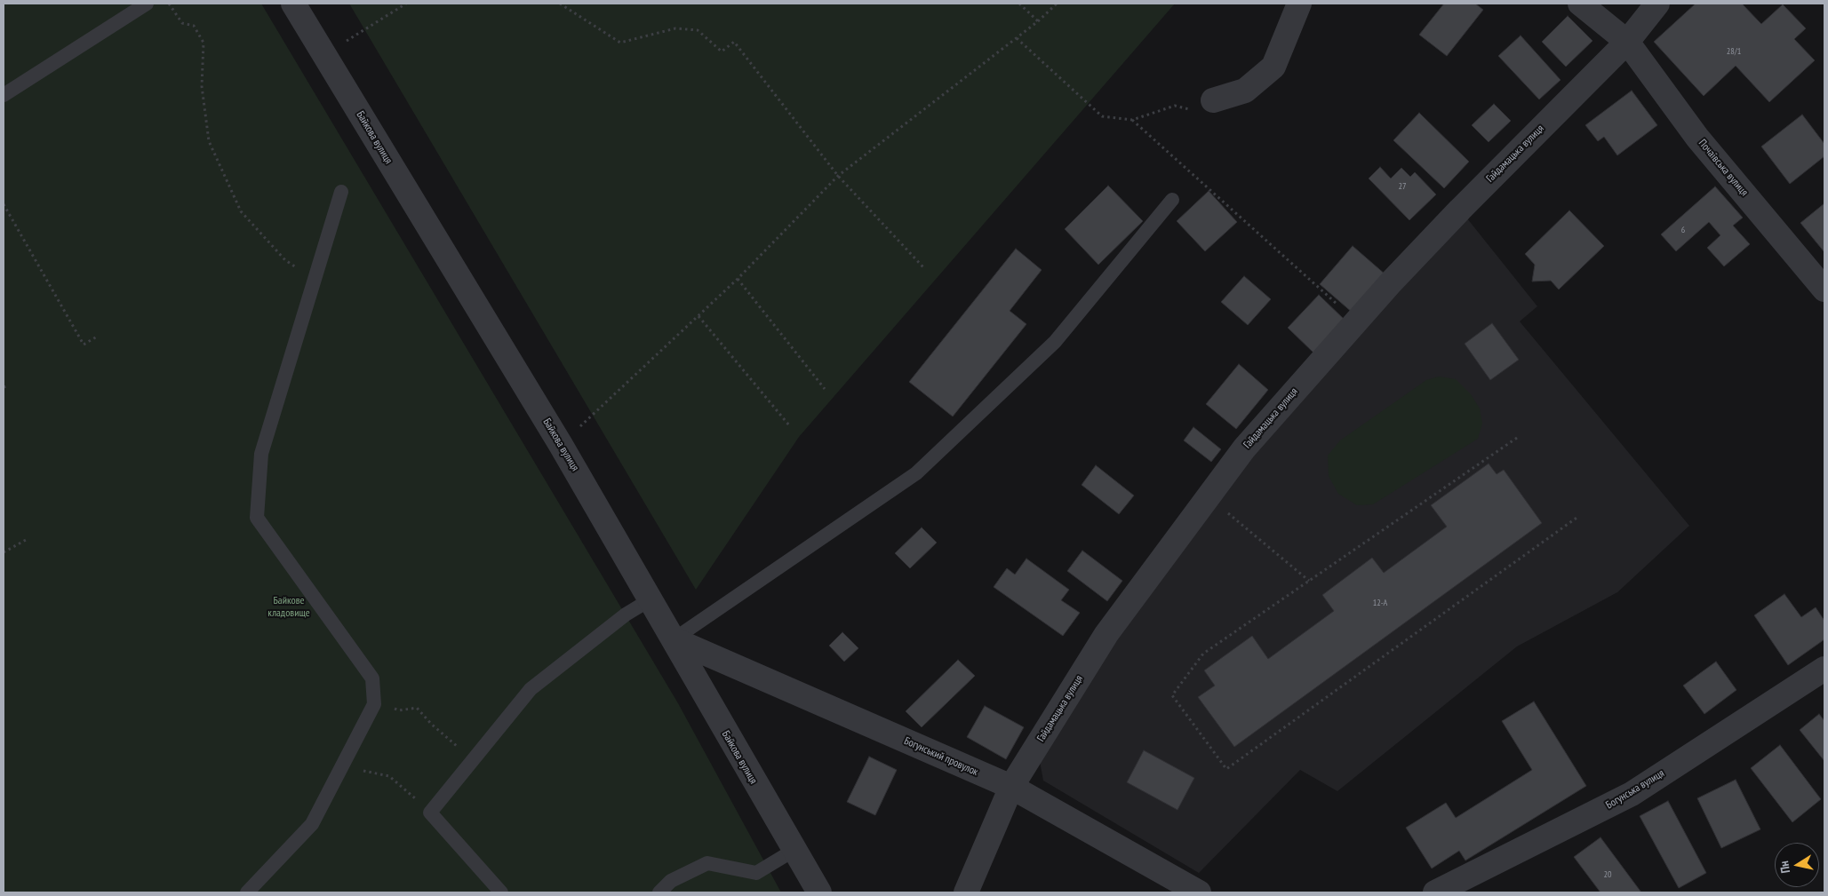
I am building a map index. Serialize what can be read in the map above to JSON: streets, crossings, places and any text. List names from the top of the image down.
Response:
{
  "streets": {
    "street": [
      "Байкова вулиця",
      "Гайдамацька вулиця",
      "Почаївська вулиця",
      "Богунський провулок",
      "Богунська вулиця"
    ]
  },
  "crossings": [
    ["Байкова вулиця", "Богунський провулок"],
    ["Гайдамацька вулиця", "Почаївська вулиця"],
    ["Гайдамацька вулиця", "Богунський провулок"]
  ],
  "parks": ["Байкове кладовище"],
  "house_numbers": [
    "28/1",
    "27",
    "6",
    "12-А",
    "20"
  ],
  "north": "left"
}
